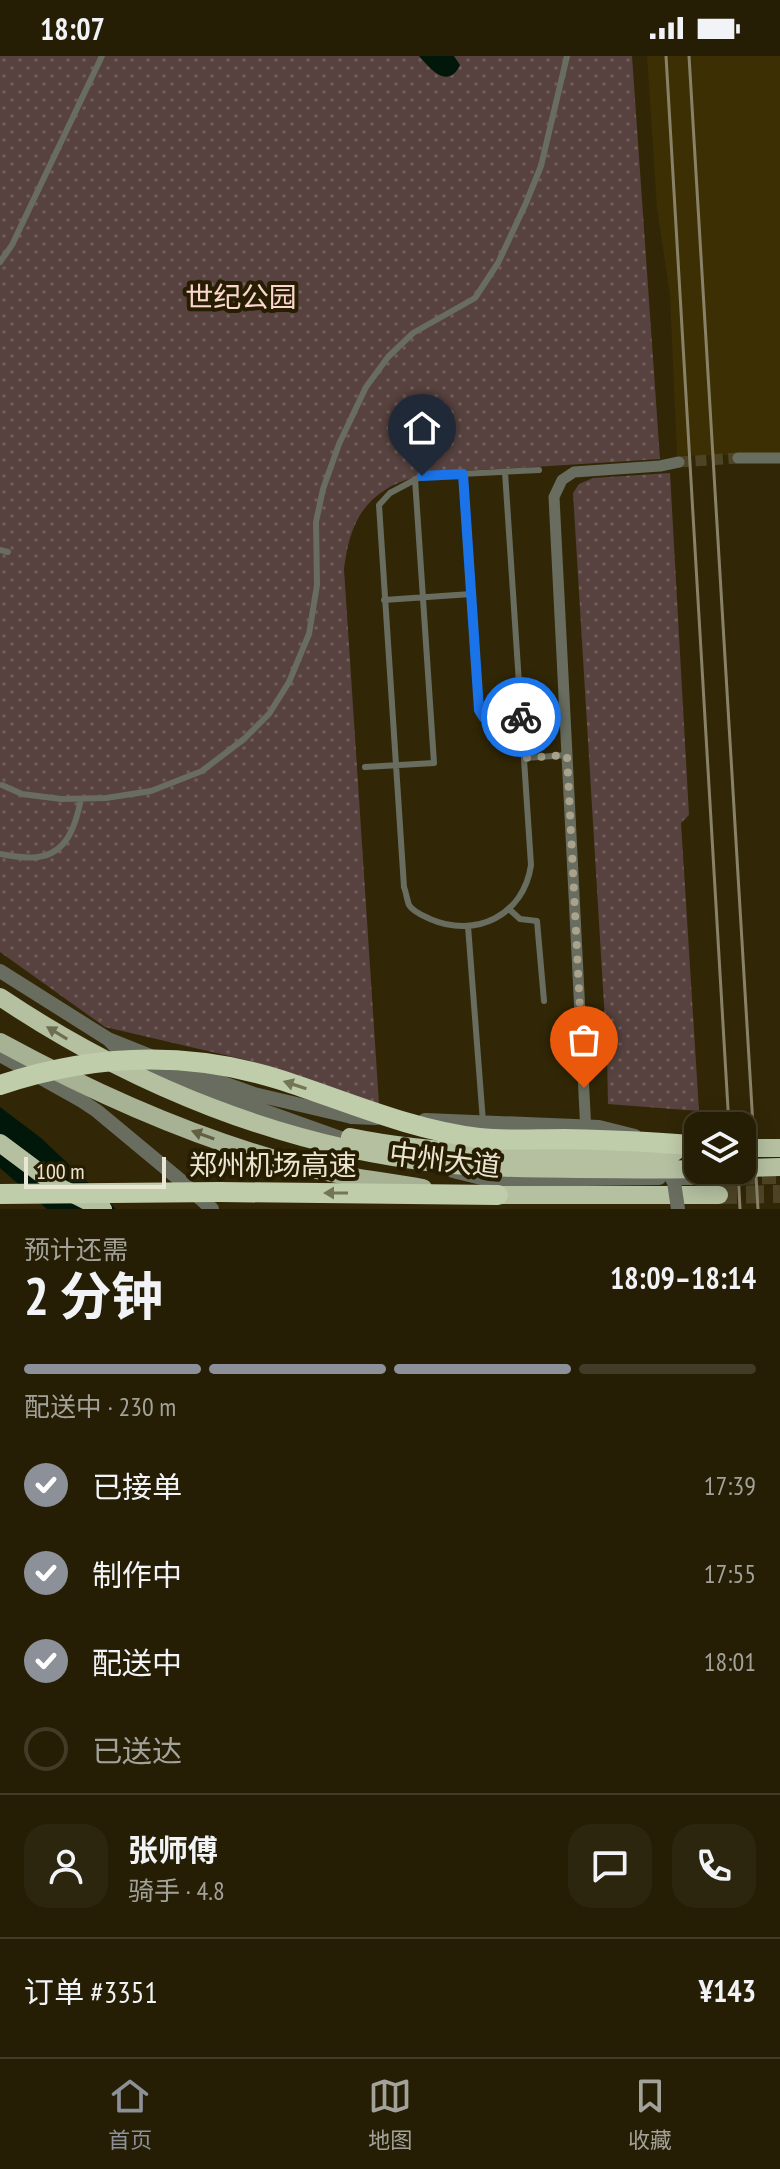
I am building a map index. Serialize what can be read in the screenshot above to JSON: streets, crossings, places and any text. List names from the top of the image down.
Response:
{
  "streets": {
    "highway": ["中州大道", "郑州机场高速"]
  },
  "crossings": [
    ["中州大道", "郑州机场高速"]
  ],
  "one_way": ["中州大道"],
  "parks": ["世纪公园"],
  "scale_bar": "100 m",
  "page": {
    "status": "18:07",
    "scale": "100 m",
    "heading": ["2 分钟", "预计还需", "18:09–18:14"],
    "panel": [
      "张师傅",
      "骑手 · 4.8",
      "订单 #3351",
      "¥143"
    ],
    "bar": "配送中 · 230 m",
    "list": [
      ["已接单", "17:39"],
      ["制作中", "17:55"],
      ["配送中", "18:01"],
      "已送达"
    ],
    "tabs": ["首页", "地图", "收藏"]
  }
}
